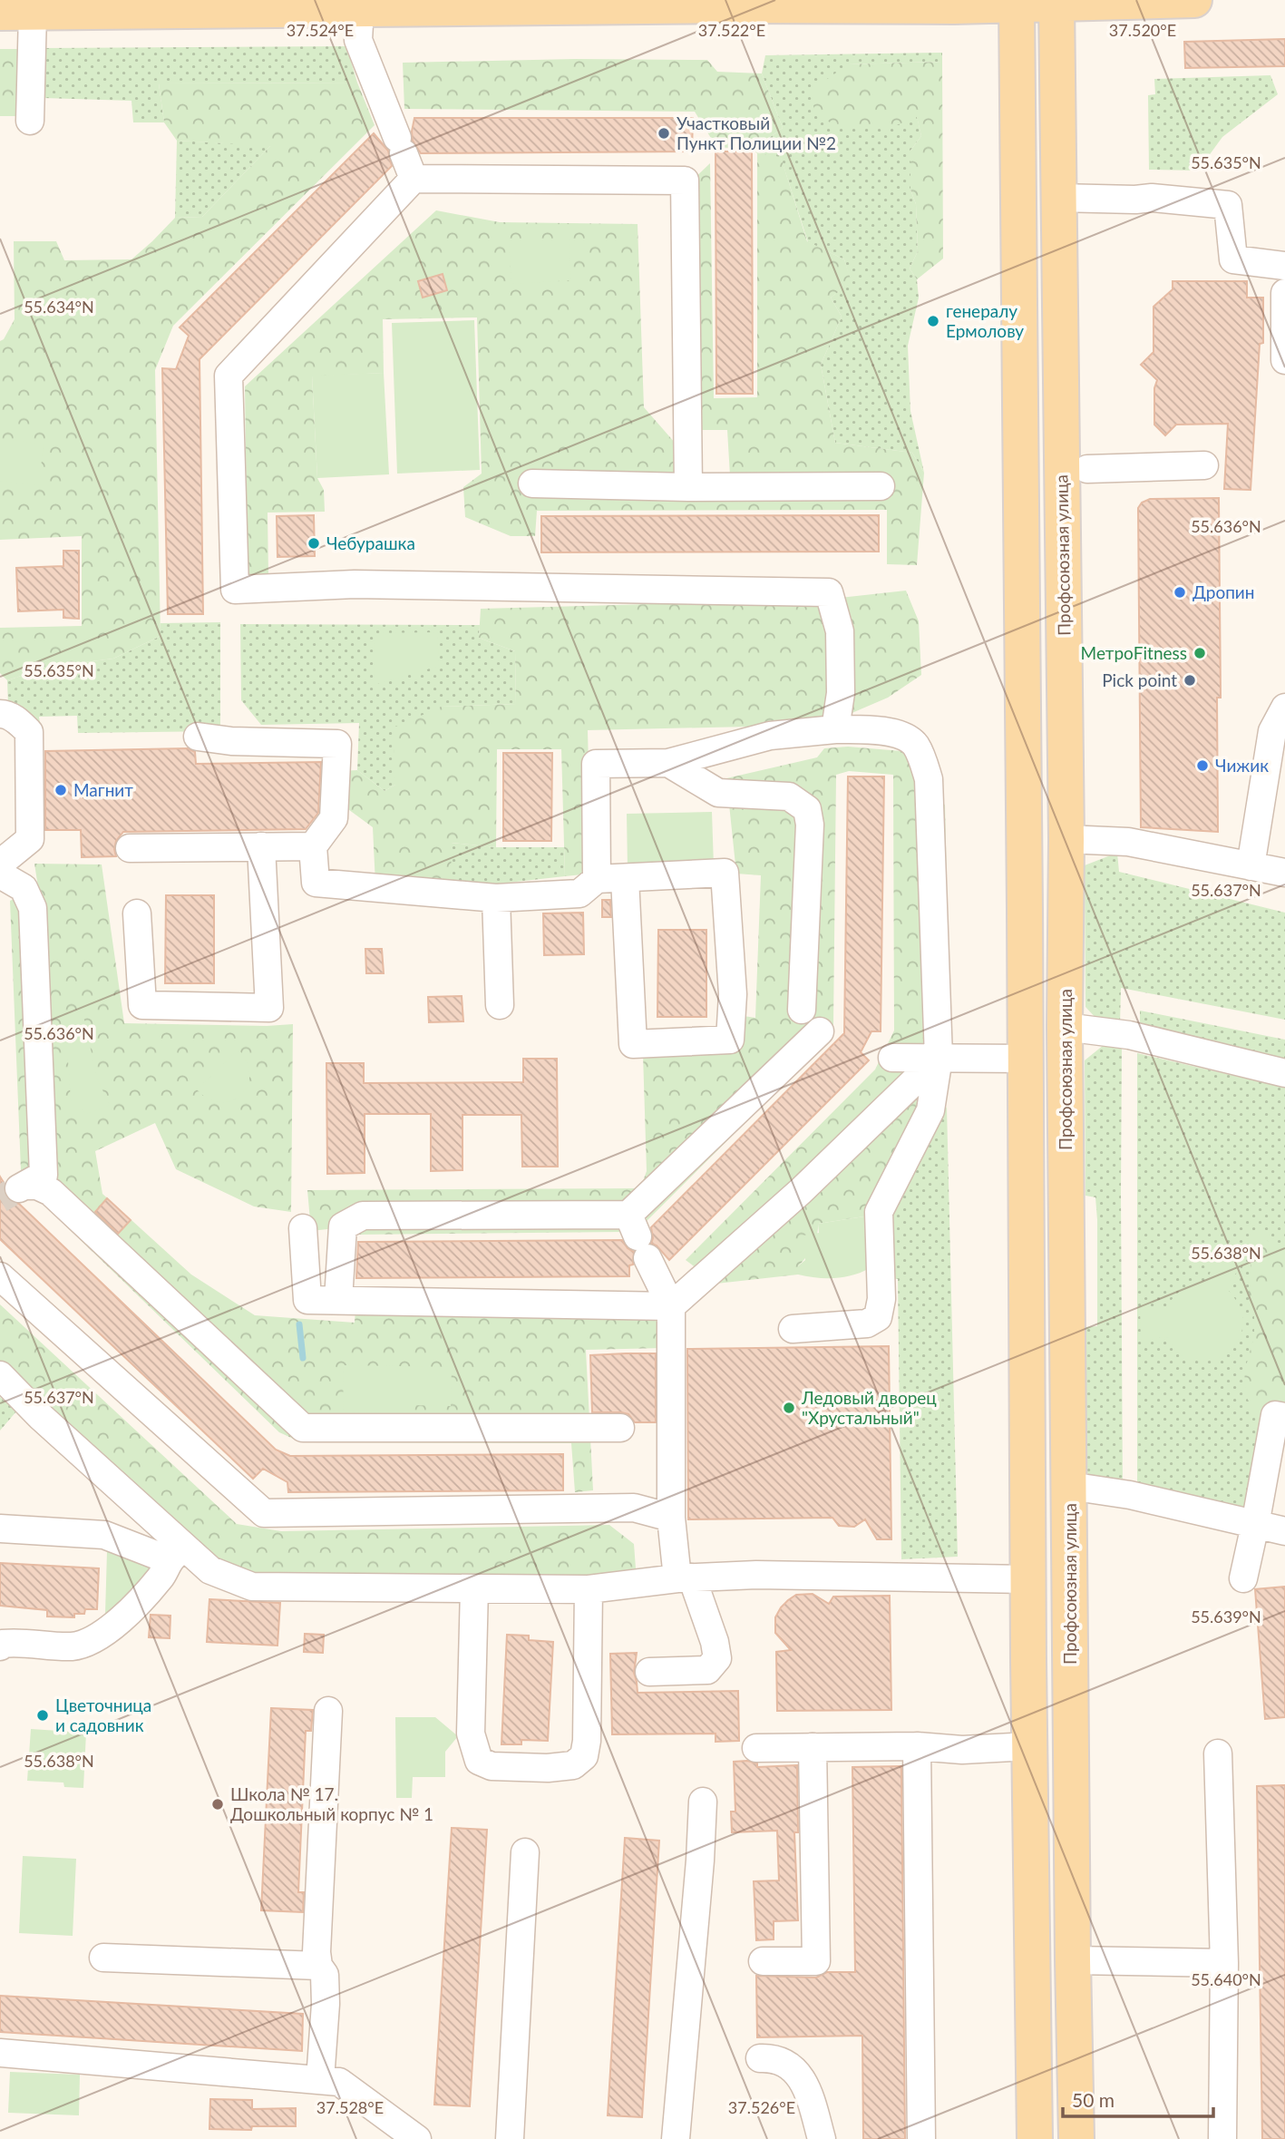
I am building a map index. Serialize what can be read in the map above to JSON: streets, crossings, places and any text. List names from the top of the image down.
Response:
{
  "streets": {
    "main road": ["Профсоюзная улица"]
  },
  "places": [
    "Участковый Пункт Полиции №2",
    "генералу Ермолову",
    "Чебурашка",
    "Дропин",
    "МетроFitness",
    "Pick point",
    "Чижик",
    "Магнит",
    "Ледовый дворец \"Хрустальный\"",
    "Цветочница и садовник",
    "Школа № 17. Дошкольный корпус № 1"
  ],
  "scale_bar": "50 m",
  "coordinates": [
    "37.524°E",
    "37.522°E",
    "37.520°E",
    "55.635°N",
    "55.634°N",
    "55.636°N",
    "55.637°N",
    "55.638°N",
    "55.639°N",
    "55.640°N",
    "37.528°E",
    "37.526°E"
  ]
}
